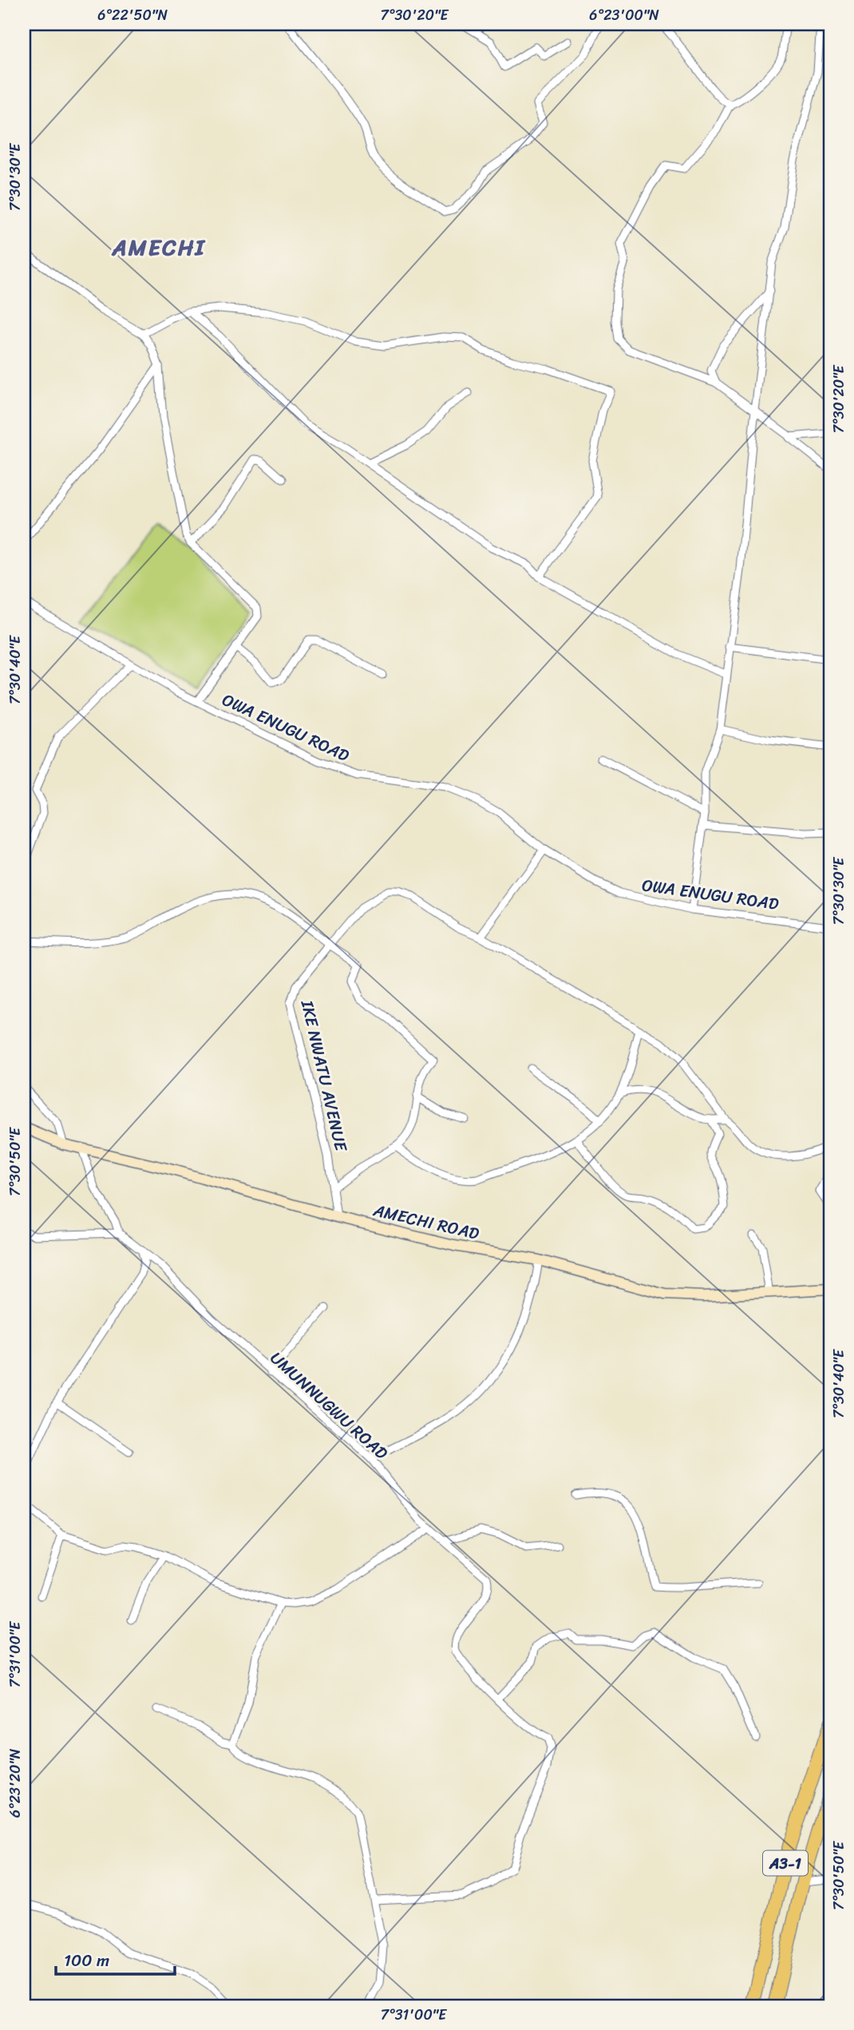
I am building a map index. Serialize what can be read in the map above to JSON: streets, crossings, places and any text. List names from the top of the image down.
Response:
{
  "streets": {
    "highway": ["A3-1"],
    "main road": ["AMECHI ROAD"],
    "street": ["OWA ENUGU ROAD", "IKE NWATU AVENUE", "UMUNNUGWU ROAD"]
  },
  "crossings": [
    ["IKE NWATU AVENUE", "AMECHI ROAD"],
    ["AMECHI ROAD", "UMUNNUGWU ROAD"]
  ],
  "districts": ["AMECHI"],
  "scale_bar": "100 m",
  "coordinates": [
    "6°22'50\"N",
    "7°30'20\"E",
    "6°23'00\"N",
    "7°30'30\"E",
    "7°30'40\"E",
    "7°30'50\"E",
    "7°31'00\"E",
    "6°23'20\"N"
  ]
}
